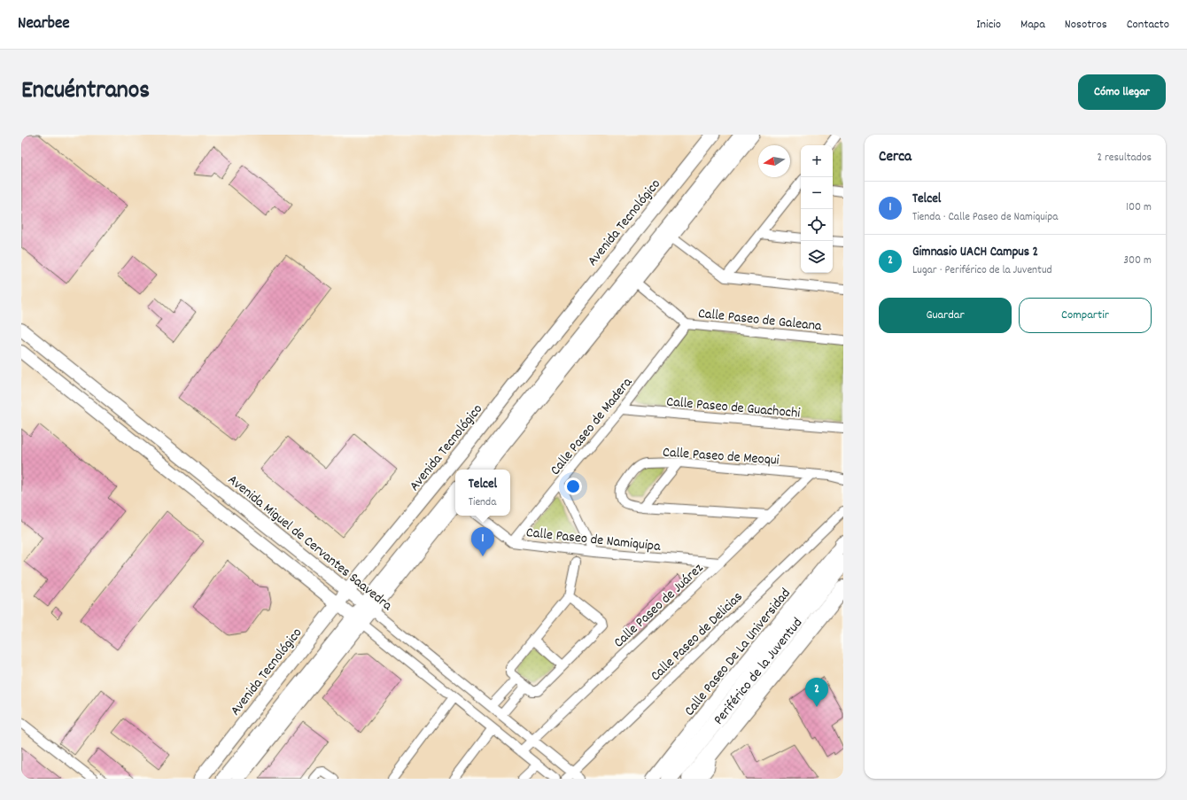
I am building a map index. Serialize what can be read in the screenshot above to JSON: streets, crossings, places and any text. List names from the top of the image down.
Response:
{
  "streets": {
    "highway": ["Periférico de la Juventud"],
    "main road": ["Avenida Tecnológico"],
    "street": [
      "Calle Paseo de Galeana",
      "Calle Paseo de Guachochi",
      "Calle Paseo de Madera",
      "Calle Paseo de Meoqui",
      "Calle Paseo de Namiquipa",
      "Avenida Miguel de Cervantes Saavedra",
      "Calle Paseo de Juárez",
      "Calle Paseo de Delicias",
      "Calle Paseo De La Universidad"
    ]
  },
  "crossings": [
    ["Avenida Tecnológico", "Avenida Miguel de Cervantes Saavedra"],
    ["Calle Paseo de Galeana", "Calle Paseo de Madera"],
    ["Calle Paseo de Guachochi", "Calle Paseo de Madera"],
    ["Calle Paseo de Madera", "Calle Paseo de Namiquipa"],
    ["Calle Paseo de Meoqui", "Calle Paseo de Juárez"],
    ["Calle Paseo de Namiquipa", "Calle Paseo de Juárez"],
    ["Avenida Miguel de Cervantes Saavedra", "Calle Paseo de Juárez"],
    ["Avenida Miguel de Cervantes Saavedra", "Calle Paseo de Delicias"]
  ],
  "north": "left",
  "page": {
    "header": "Nearbee",
    "nav": [
      "Inicio",
      "Mapa",
      "Nosotros",
      "Contacto"
    ],
    "title": "Encuéntranos",
    "buttons": [
      "Cómo llegar",
      ["Guardar", "Compartir"]
    ],
    "heading": ["Cerca", "2 resultados"],
    "map_buttons": ["+", "−"],
    "list": [
      {
        "mark": "1",
        "name": "Telcel",
        "note": "Tienda · Calle Paseo de Namiquipa",
        "value": "100 m"
      },
      {
        "mark": "2",
        "name": "Gimnasio UACH Campus 2",
        "note": "Lugar · Periférico de la Juventud",
        "value": "300 m"
      }
    ],
    "popup": ["Telcel", "Tienda"],
    "pins": ["1", "2"]
  }
}
